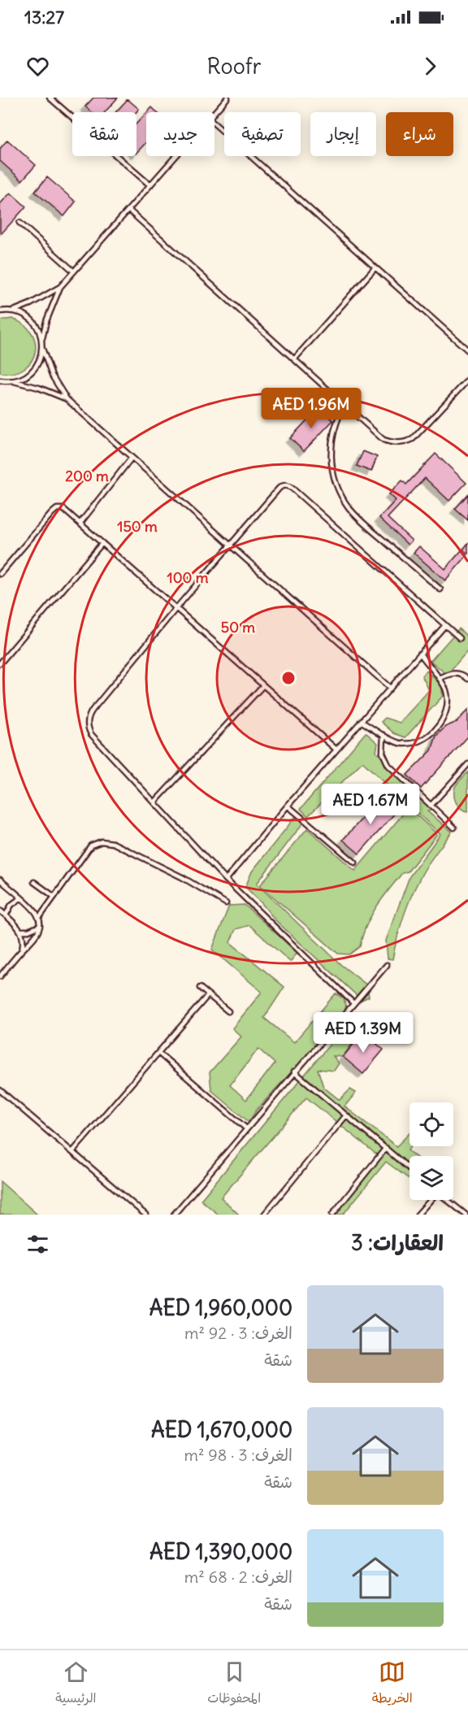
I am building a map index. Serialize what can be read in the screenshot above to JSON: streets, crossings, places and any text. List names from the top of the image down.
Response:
{
  "page": {
    "status": "13:27",
    "header": "Roofr",
    "chip": [
      "شراء",
      "إيجار",
      "تصفية",
      "جديد",
      "شقة"
    ],
    "price": ["AED 1.96M", "AED 1.67M", "AED 1.39M"],
    "heading": "العقارات: 3",
    "list": [
      {
        "name": "AED 1,960,000",
        "note": "الغرف: 3 · 92 m² · شقة"
      },
      {
        "name": "AED 1,670,000",
        "note": "الغرف: 3 · 98 m² · شقة"
      },
      {
        "name": "AED 1,390,000",
        "note": "الغرف: 2 · 68 m² · شقة"
      }
    ],
    "tabs": ["الخريطة", "المحفوظات", "الرئيسية"]
  },
  "rings": [
    "200 m",
    "150 m",
    "100 m",
    "50 m"
  ]
}
